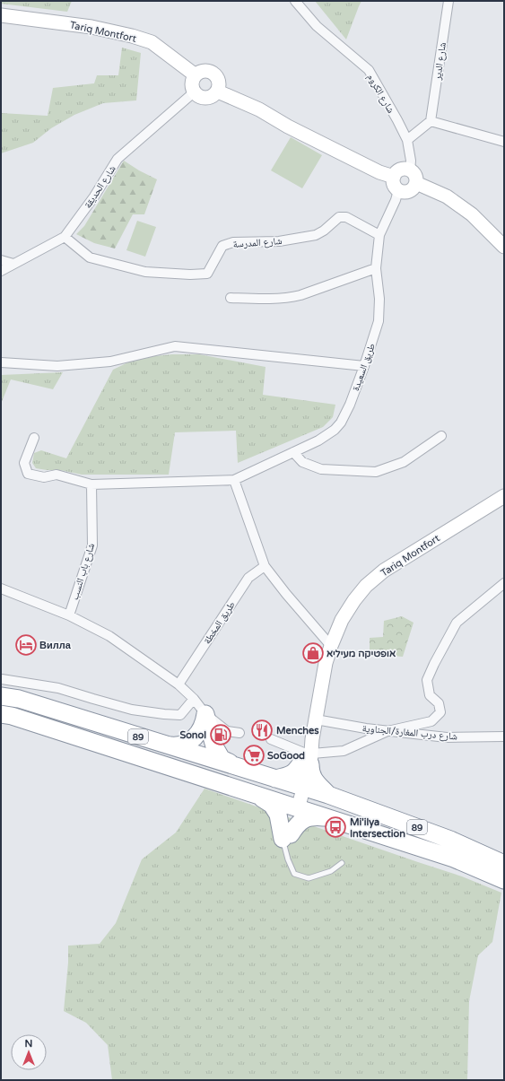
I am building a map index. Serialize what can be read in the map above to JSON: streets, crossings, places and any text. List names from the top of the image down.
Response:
{
  "streets": {
    "highway": ["89"],
    "main road": ["Tariq Montfort"],
    "street": [
      "شارع الدير",
      "شارع الكروم",
      "شارع الحديقة",
      "شارع المدرسة",
      "طريق السعيدة",
      "شارع باب النسب",
      "طريق المخطة",
      "شارع درب المغارة/الجناوية"
    ]
  },
  "crossings": [
    ["Tariq Montfort", "شارع الحديقة"],
    ["Tariq Montfort", "شارع درب المغارة/الجناوية"],
    ["Tariq Montfort", "89"],
    ["شارع الكروم", "طريق السعيدة"],
    ["شارع الحديقة", "شارع المدرسة"],
    ["شارع المدرسة", "طريق السعيدة"],
    ["طريق السعيدة", "شارع باب النسب"]
  ],
  "places": {
    "hotel": ["Вилла"],
    "shop": ["אופטיקה מעיליא"],
    "restaurant": ["Menches"],
    "fuel station": ["Sonol"],
    "supermarket": ["SoGood"],
    "bus stop": ["Mi'ilya Intersection"]
  },
  "north": "top"
}
